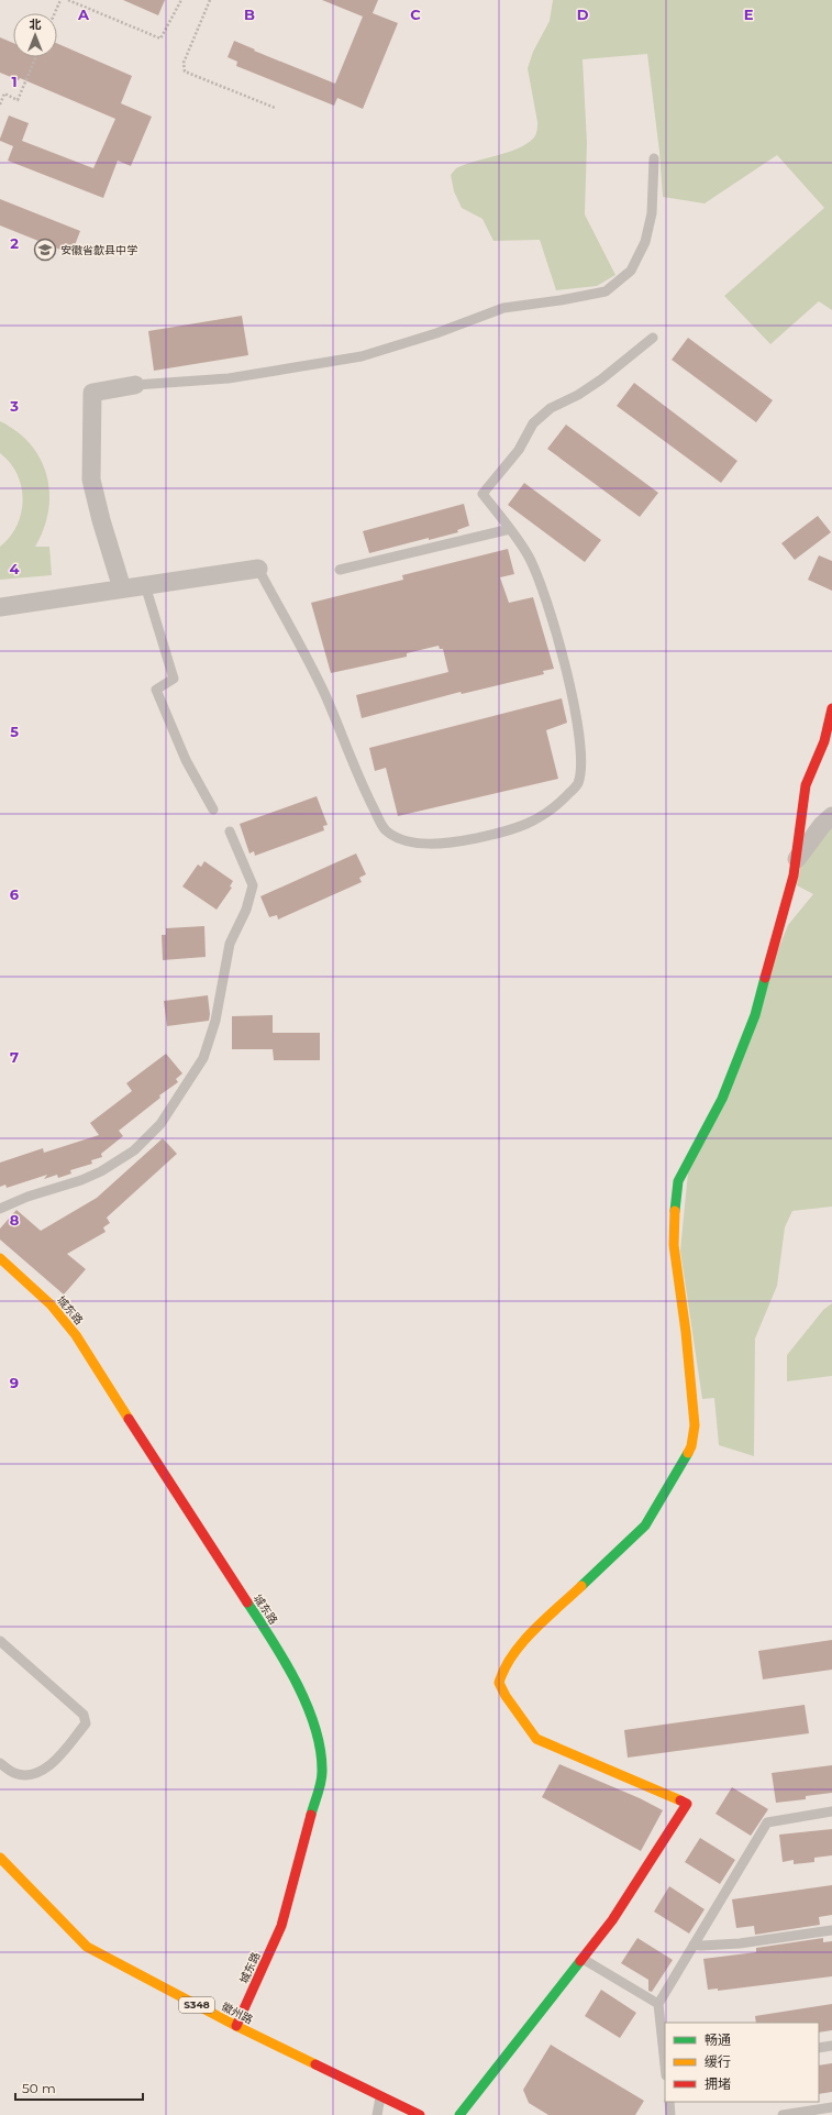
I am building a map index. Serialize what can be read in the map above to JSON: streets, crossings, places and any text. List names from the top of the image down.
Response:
{
  "streets": {
    "street": ["城东路", "S348", "徽州路"]
  },
  "crossings": [
    ["城东路", "徽州路"]
  ],
  "places": {
    "school or university": ["安徽省歙县中学"]
  },
  "legend": ["畅通", "缓行", "拥堵"],
  "scale_bar": "50 m",
  "north": "top",
  "grid": {
    "columns": [
      "A",
      "B",
      "C",
      "D",
      "E"
    ],
    "rows": [
      "1",
      "2",
      "3",
      "4",
      "5",
      "6",
      "7",
      "8",
      "9"
    ]
  }
}
